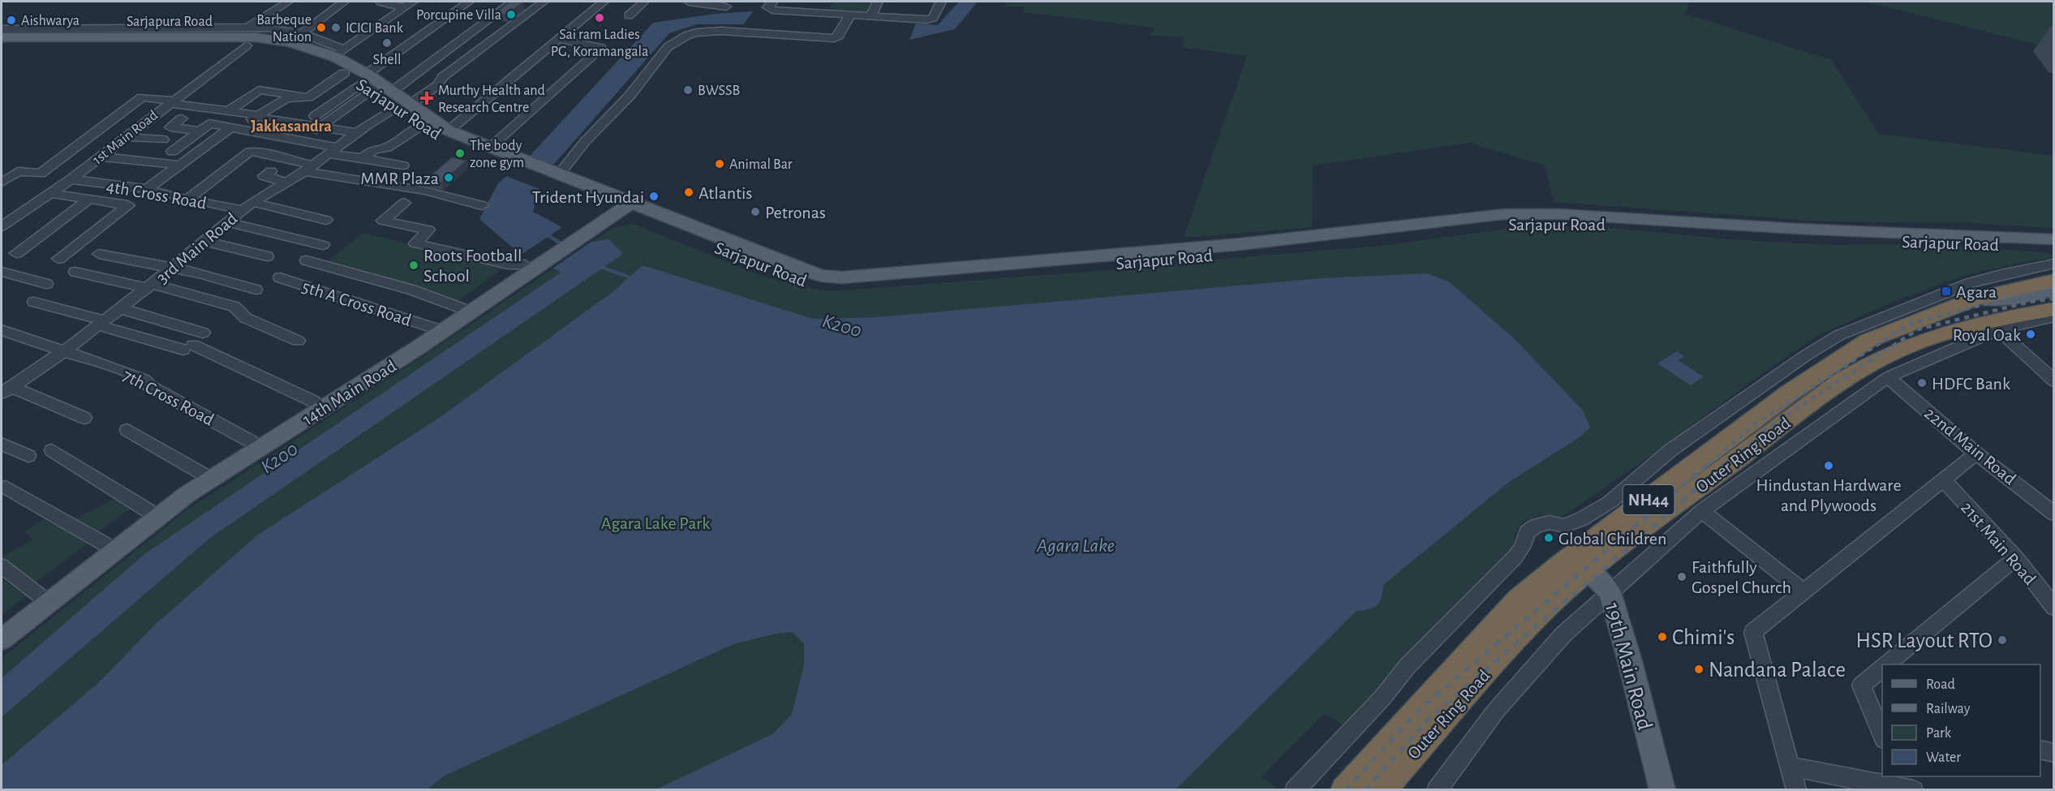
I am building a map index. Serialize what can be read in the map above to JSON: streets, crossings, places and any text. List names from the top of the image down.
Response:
{
  "streets": {
    "highway": ["Outer Ring Road", "NH44"],
    "main road": [
      "Sarjapura Road",
      "Sarjapur Road",
      "14th Main Road",
      "19th Main Road"
    ],
    "street": [
      "1st Main Road",
      "4th Cross Road",
      "3rd Main Road",
      "5th A Cross Road",
      "7th Cross Road",
      "22nd Main Road",
      "21st Main Road"
    ]
  },
  "crossings": [
    ["Sarjapura Road", "Sarjapur Road"],
    ["Sarjapura Road", "1st Main Road"],
    ["Sarjapur Road", "3rd Main Road"],
    ["Sarjapur Road", "14th Main Road"],
    ["1st Main Road", "4th Cross Road"],
    ["4th Cross Road", "3rd Main Road"],
    ["3rd Main Road", "7th Cross Road"],
    ["5th A Cross Road", "14th Main Road"],
    ["14th Main Road", "7th Cross Road"],
    ["Outer Ring Road", "19th Main Road"]
  ],
  "districts": ["Jakkasandra"],
  "water": ["K200", "Agara Lake"],
  "parks": ["Agara Lake Park"],
  "places": {
    "other": [
      "Porcupine Villa",
      "Sai ram Ladies PG, Koramangala",
      "Aishwarya",
      "Barbeque Nation",
      "ICICI Bank",
      "Shell",
      "BWSSB",
      "The body zone gym",
      "Animal Bar",
      "MMR Plaza",
      "Atlantis",
      "Trident Hyundai",
      "Petronas",
      "Roots Football School",
      "Royal Oak",
      "HDFC Bank",
      "Hindustan Hardware and Plywoods",
      "Global Children",
      "Faithfully Gospel Church",
      "Chimi's",
      "HSR Layout RTO",
      "Nandana Palace"
    ],
    "health": ["Murthy Health and Research Centre"],
    "transit": ["Agara"]
  },
  "legend": [
    "Road",
    "Railway",
    "Park",
    "Water"
  ]
}
